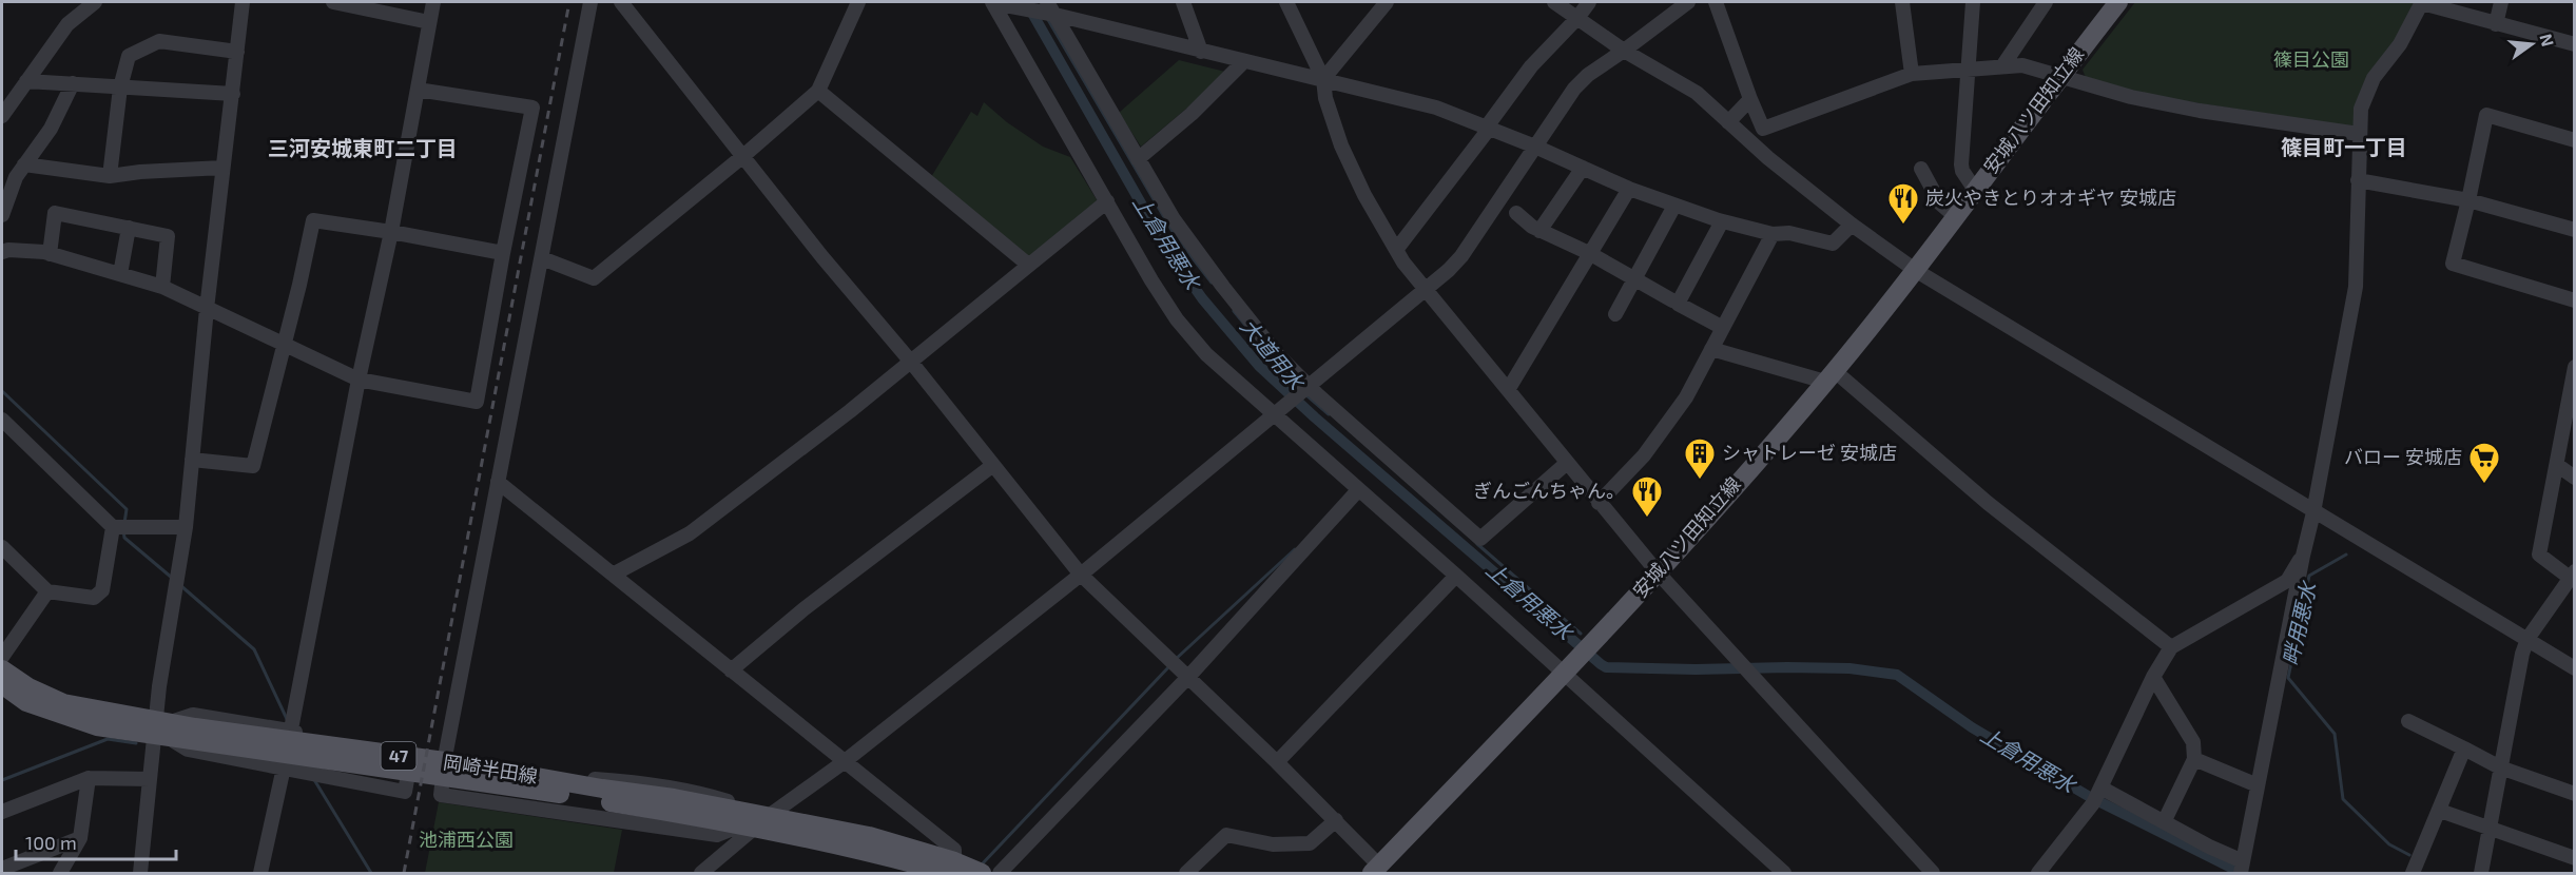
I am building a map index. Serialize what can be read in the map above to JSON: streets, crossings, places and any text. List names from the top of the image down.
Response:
{
  "streets": {
    "main road": ["安城八ツ田知立線", "47", "岡崎半田線"]
  },
  "districts": ["篠目町一丁目", "三河安城東町二丁目"],
  "water": ["上倉用悪水", "大道用水", "畔用悪水"],
  "parks": ["篠目公園", "池浦西公園"],
  "places": {
    "restaurant": ["炭火やきとりオオギヤ 安城店", "ぎんごんちゃん。"],
    "building": ["シャトレーゼ 安城店"],
    "supermarket": ["バロー 安城店"]
  },
  "scale_bar": "100 m",
  "north": "right"
}
